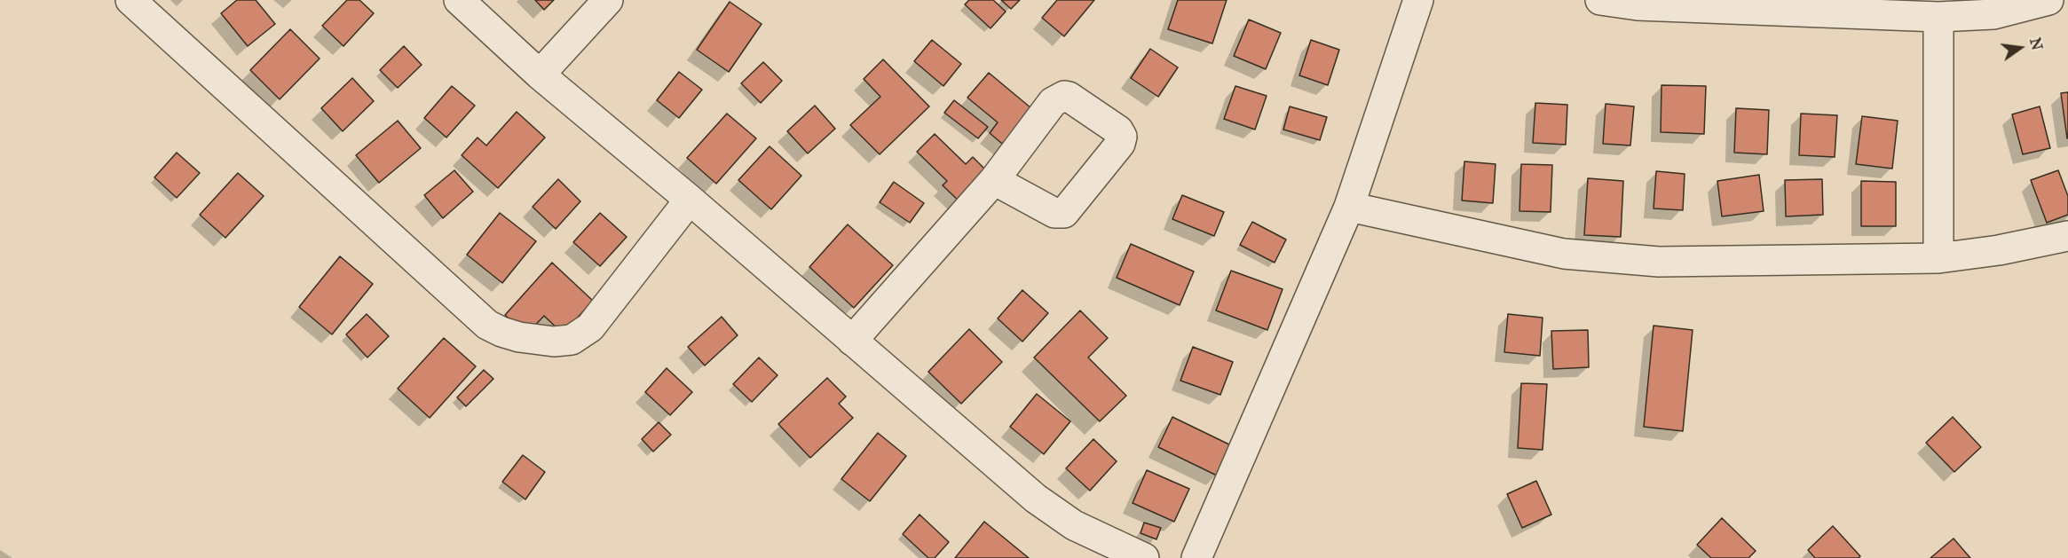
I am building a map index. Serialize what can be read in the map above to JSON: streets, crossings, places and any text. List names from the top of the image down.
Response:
{
  "north": "right"
}
